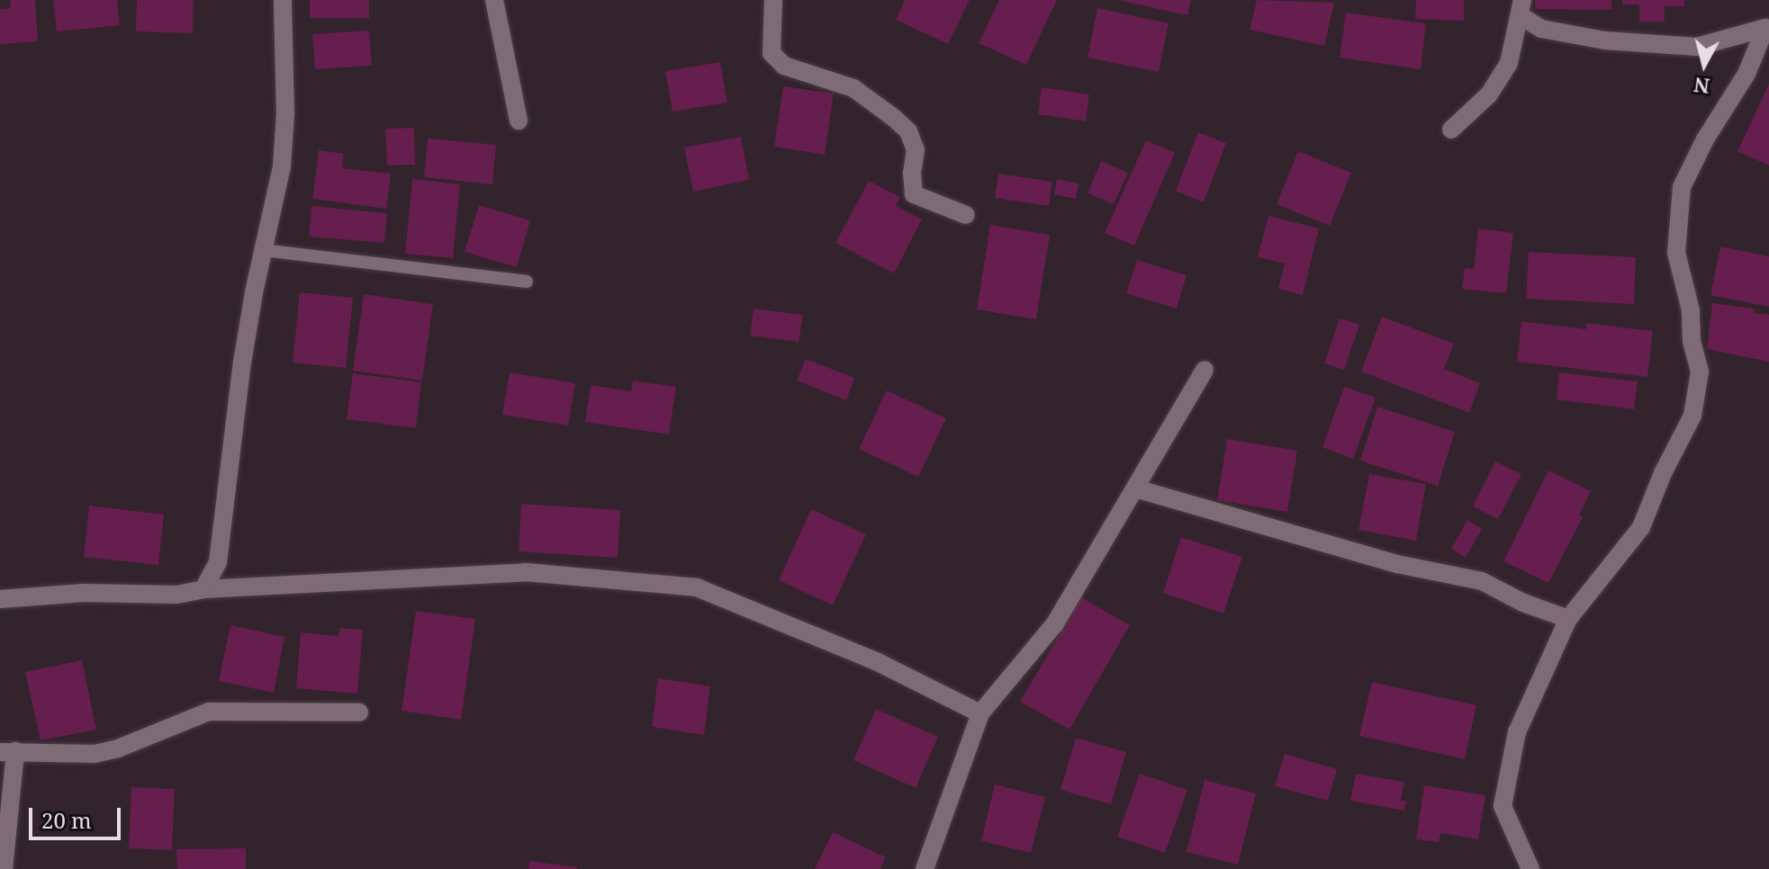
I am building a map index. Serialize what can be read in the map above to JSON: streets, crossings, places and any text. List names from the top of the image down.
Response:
{
  "scale_bar": "20 m",
  "north": "bottom"
}
